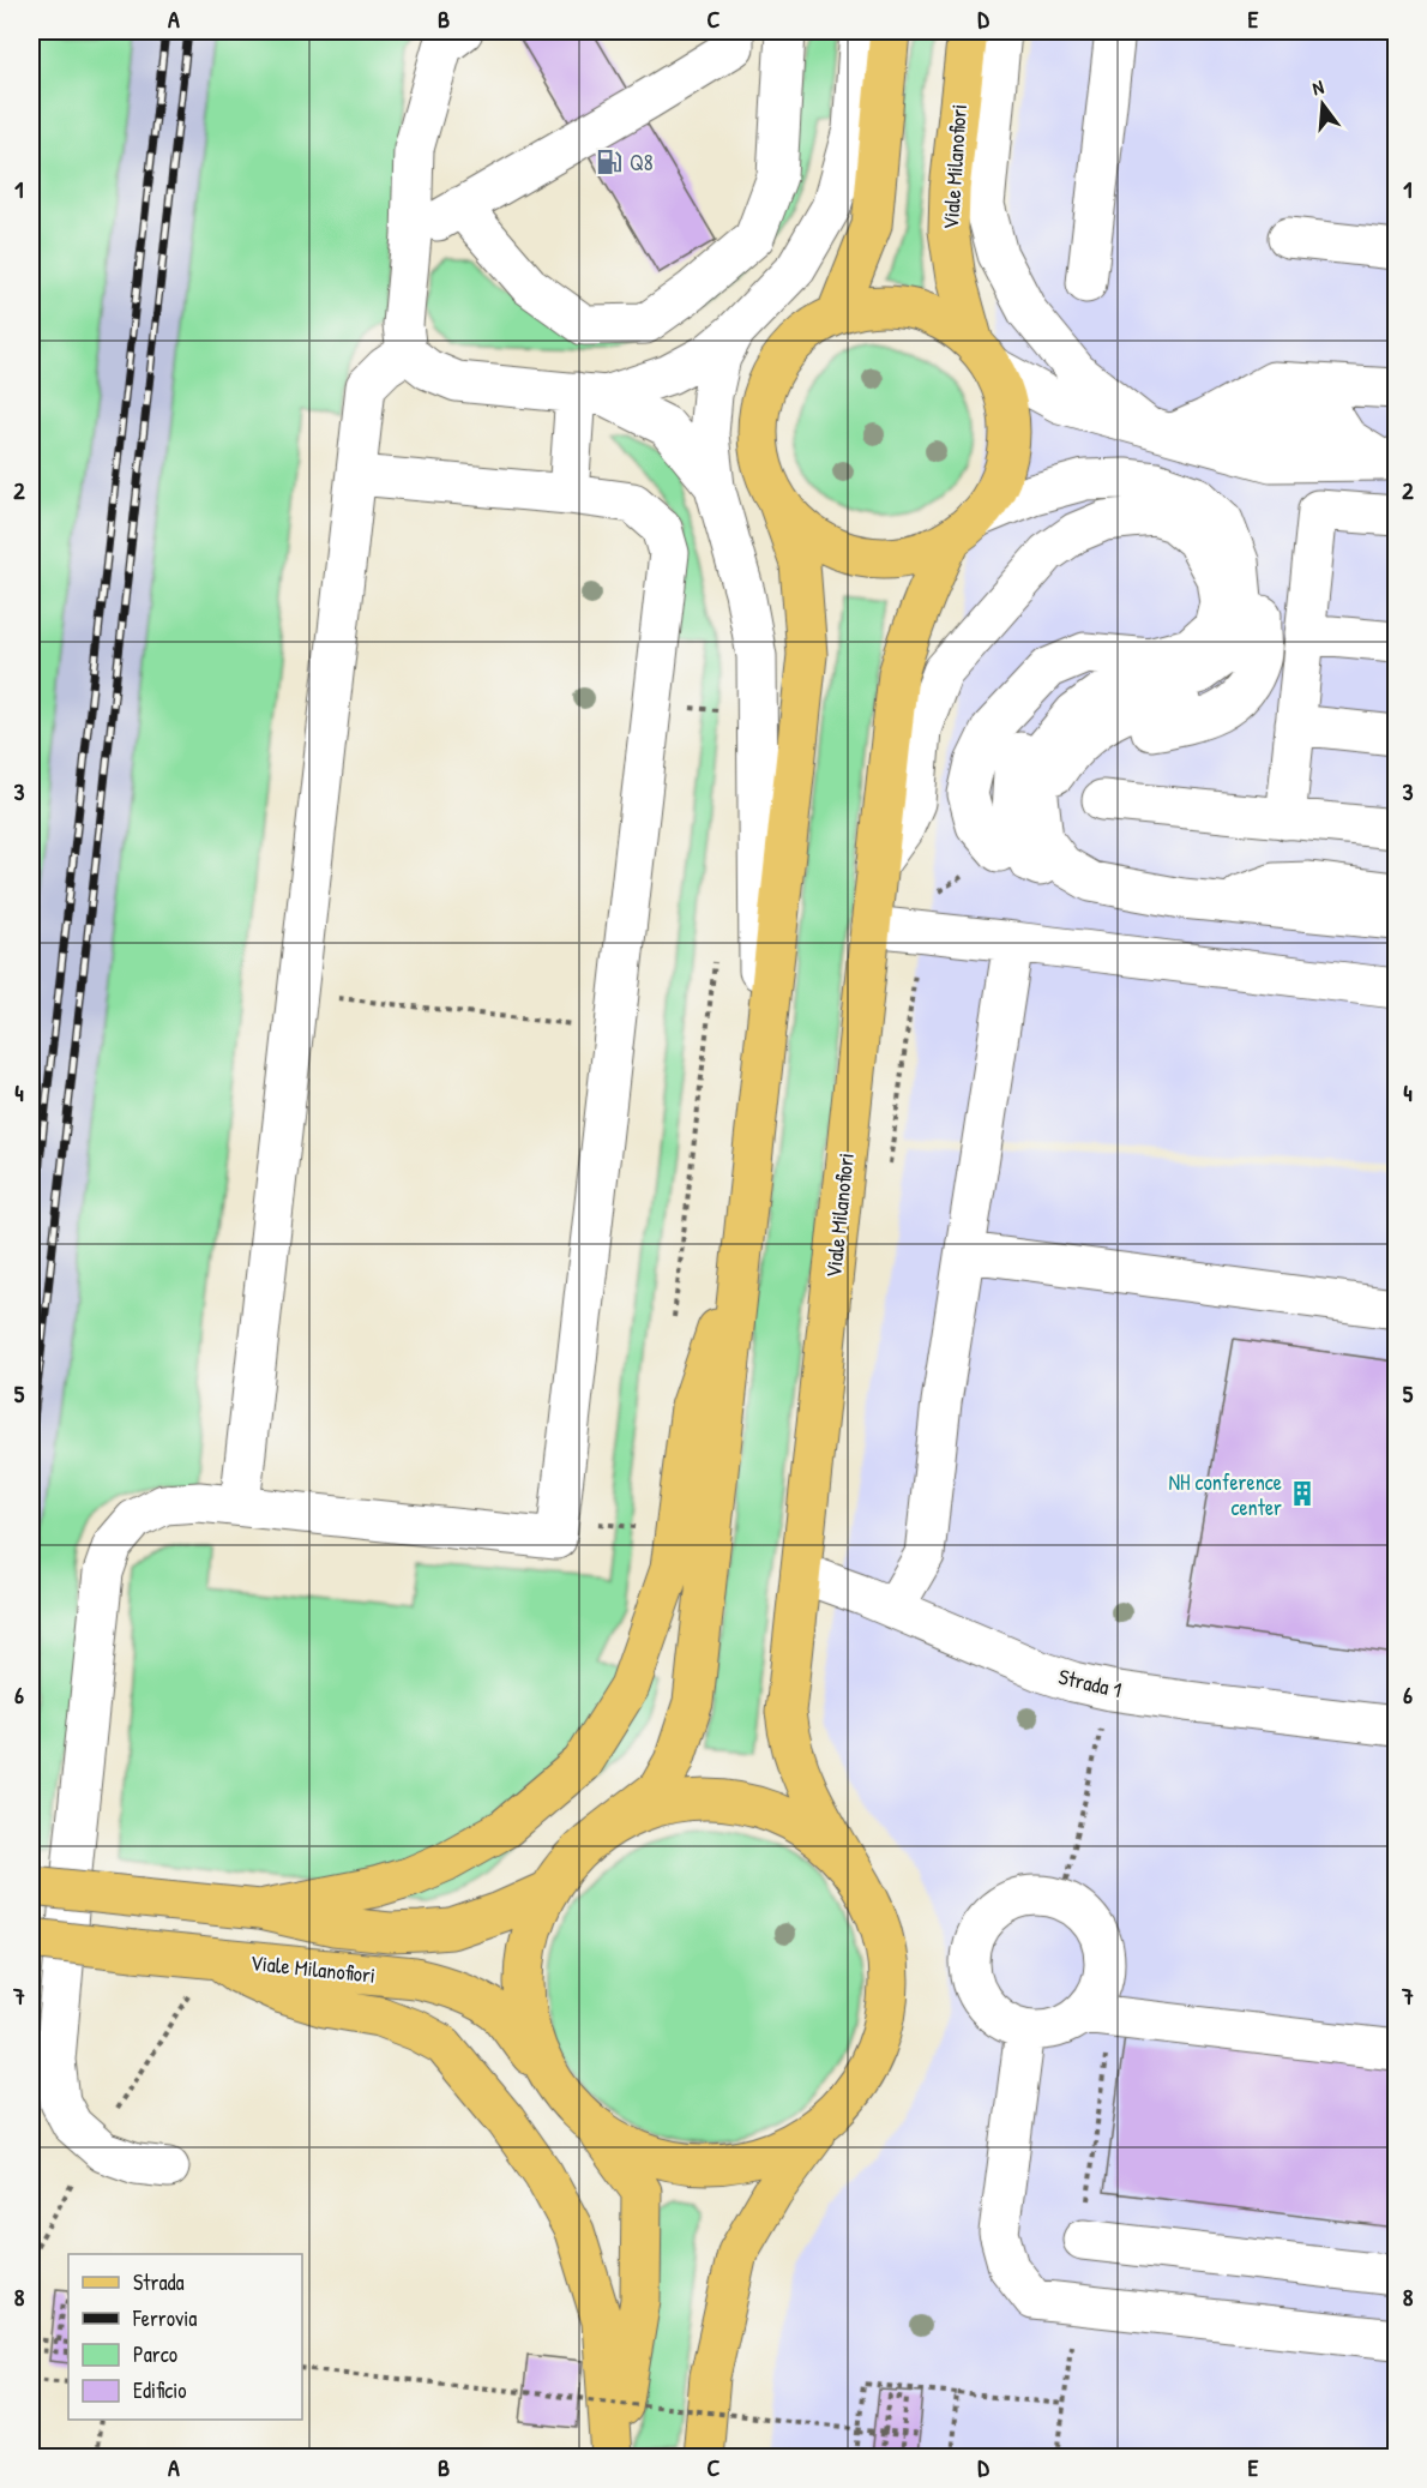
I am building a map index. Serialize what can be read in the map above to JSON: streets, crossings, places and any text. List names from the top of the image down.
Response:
{
  "streets": {
    "main road": ["Viale Milanofiori"],
    "street": ["Strada 1"]
  },
  "crossings": [
    ["Viale Milanofiori", "Strada 1"]
  ],
  "places": {
    "fuel station": ["Q8"],
    "building": ["NH conference center"]
  },
  "legend": [
    "Strada",
    "Ferrovia",
    "Parco",
    "Edificio"
  ],
  "north": "top",
  "grid": {
    "columns": [
      "A",
      "B",
      "C",
      "D",
      "E"
    ],
    "rows": [
      "1",
      "2",
      "3",
      "4",
      "5",
      "6",
      "7",
      "8"
    ]
  }
}
